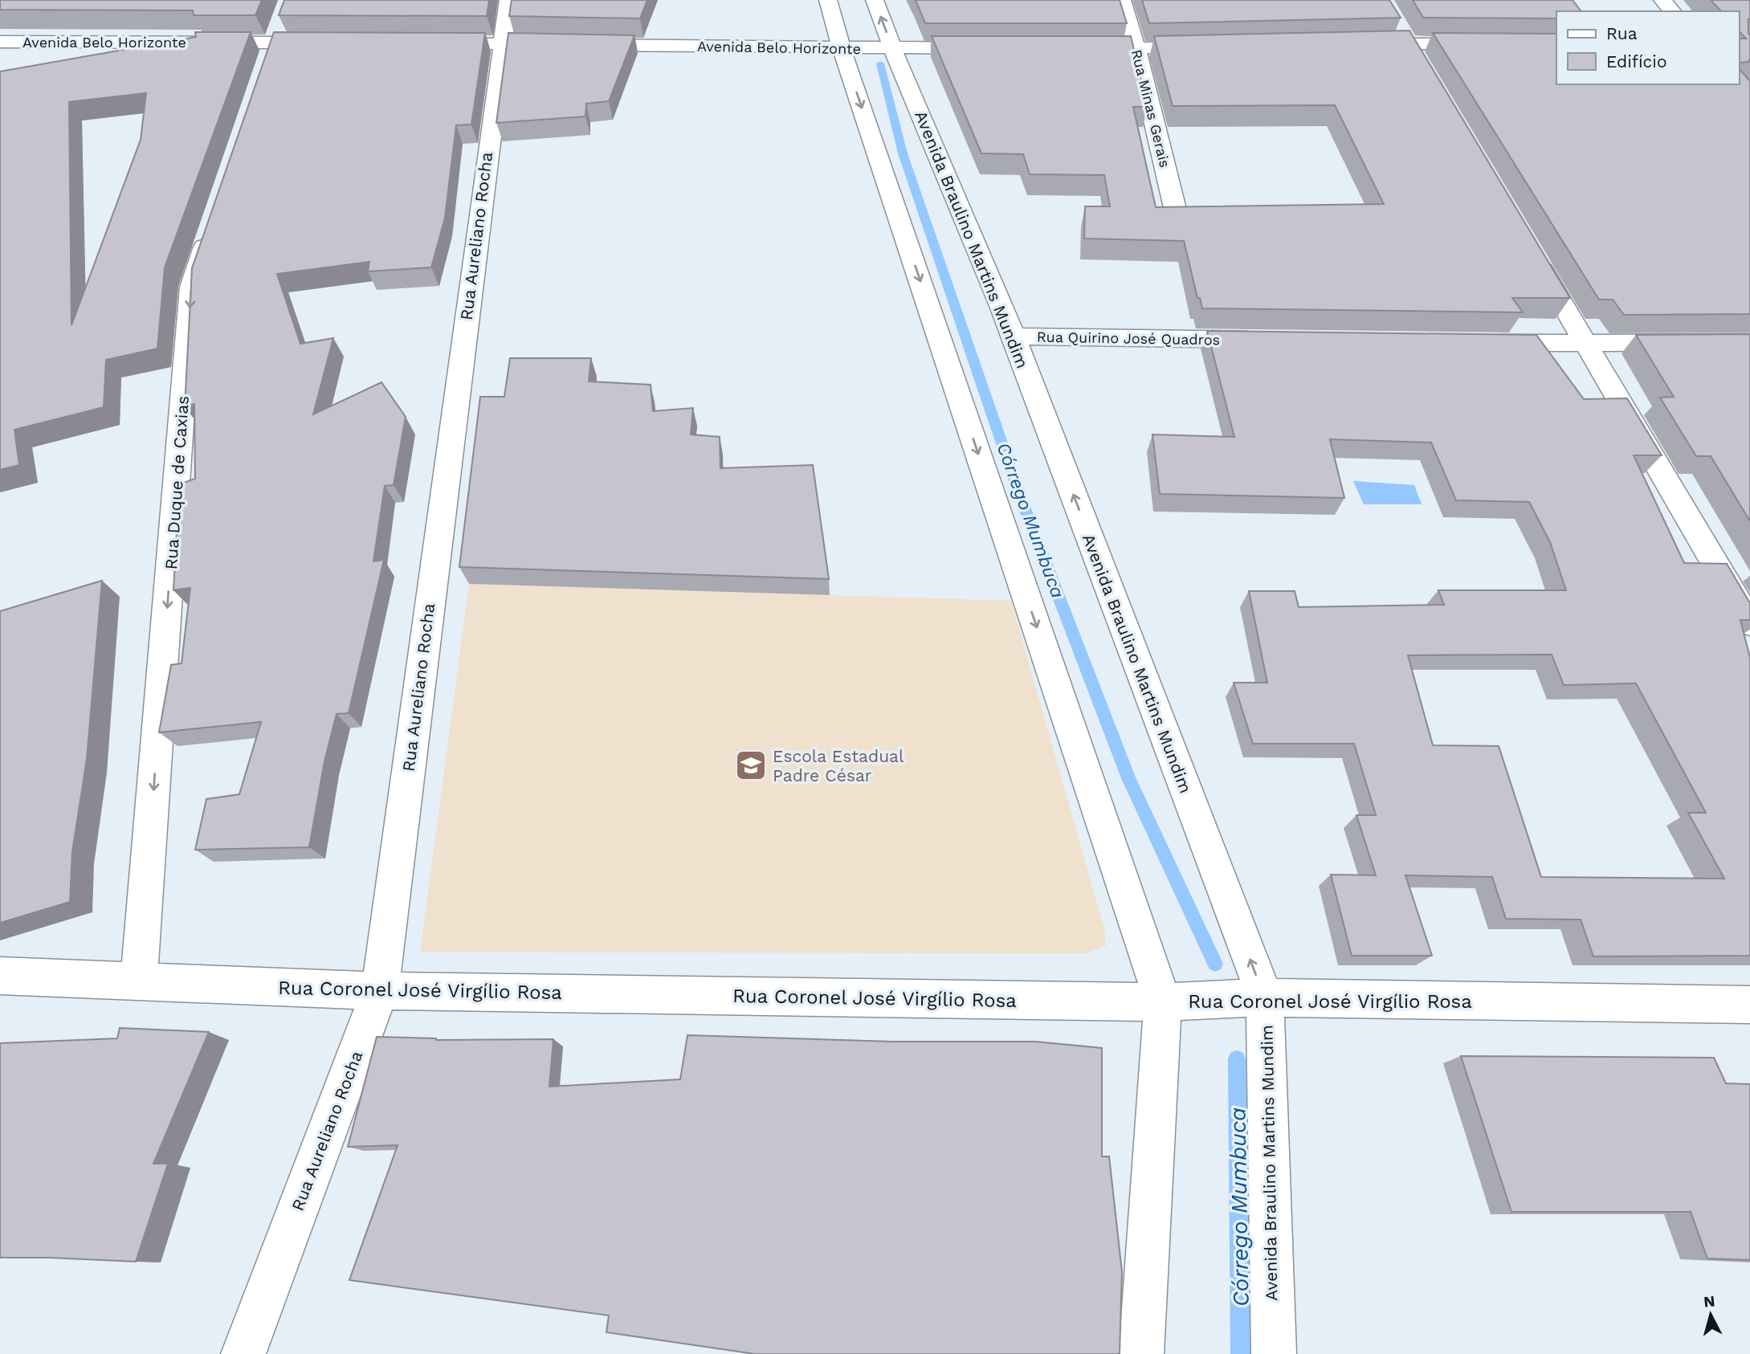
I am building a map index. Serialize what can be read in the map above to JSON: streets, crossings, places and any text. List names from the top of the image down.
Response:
{
  "streets": {
    "street": [
      "Avenida Belo Horizonte",
      "Rua Minas Gerais",
      "Rua Aureliano Rocha",
      "Avenida Braulino Martins Mundim",
      "Rua Quirino José Quadros",
      "Rua Duque de Caxias",
      "Rua Coronel José Virgílio Rosa"
    ]
  },
  "crossings": [
    ["Avenida Belo Horizonte", "Rua Aureliano Rocha"],
    ["Avenida Belo Horizonte", "Avenida Braulino Martins Mundim"],
    ["Rua Aureliano Rocha", "Rua Coronel José Virgílio Rosa"],
    ["Avenida Braulino Martins Mundim", "Rua Quirino José Quadros"],
    ["Avenida Braulino Martins Mundim", "Rua Coronel José Virgílio Rosa"],
    ["Rua Duque de Caxias", "Rua Coronel José Virgílio Rosa"]
  ],
  "one_way": ["Rua Duque de Caxias"],
  "water": ["Córrego Mumbuca"],
  "places": {
    "school or university": ["Escola Estadual Padre César"]
  },
  "legend": ["Rua", "Edifício"],
  "north": "top"
}
